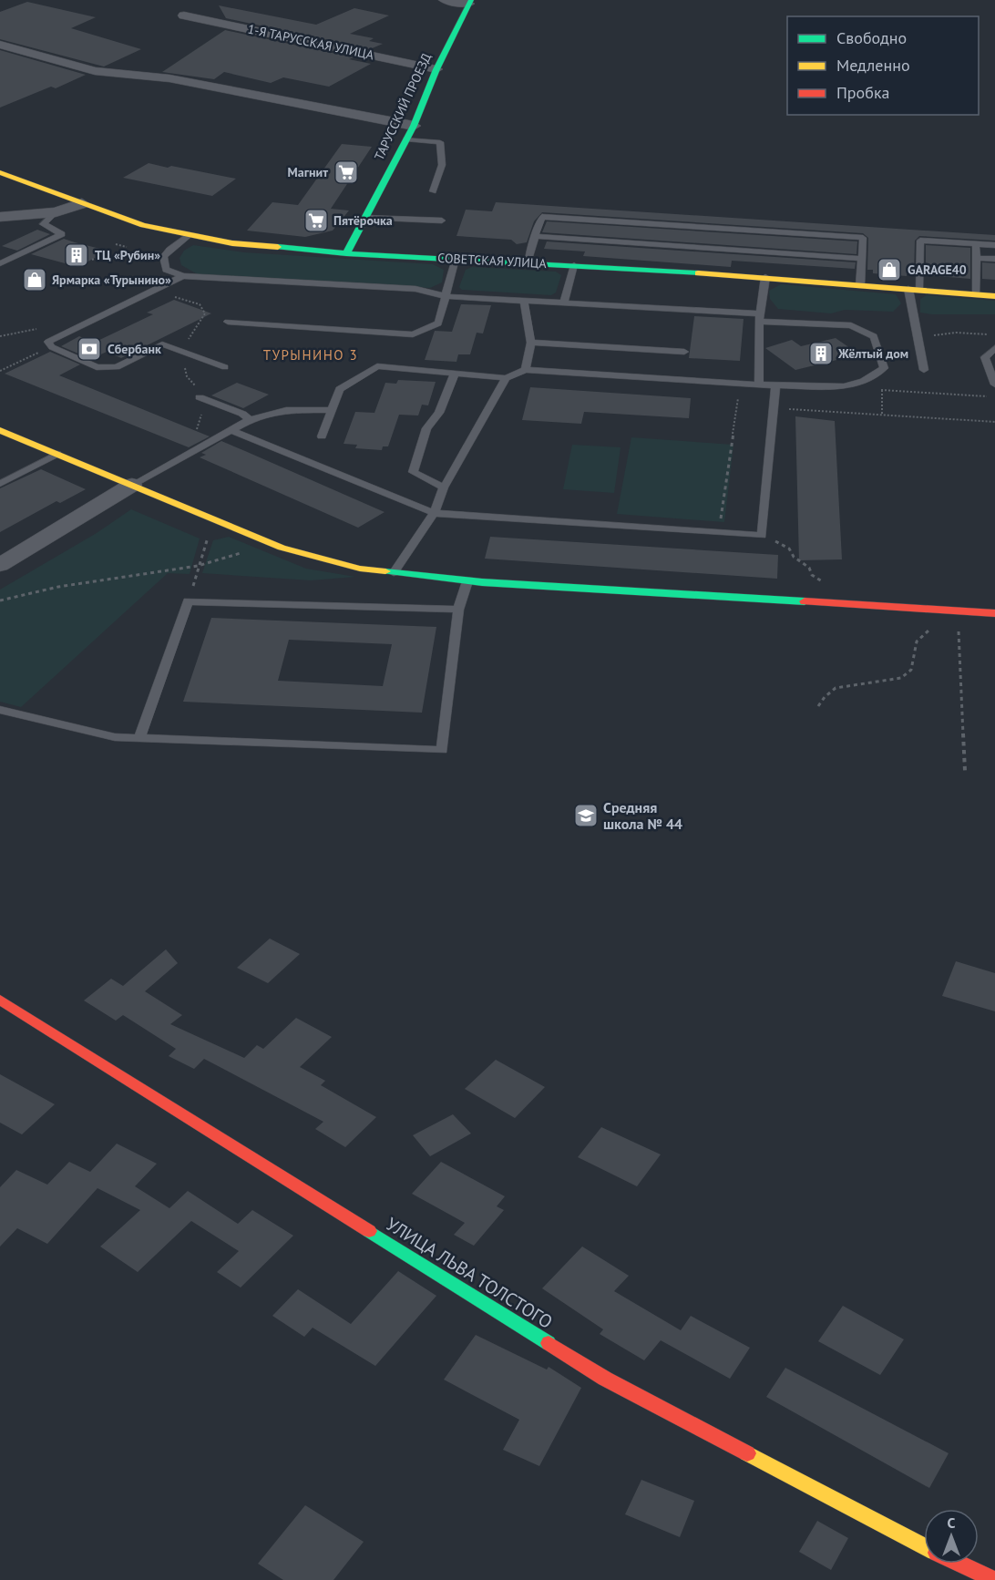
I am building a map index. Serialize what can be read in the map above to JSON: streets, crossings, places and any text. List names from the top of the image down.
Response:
{
  "streets": {
    "street": [
      "1-Я ТАРУССКАЯ УЛИЦА",
      "ТАРУССКИЙ ПРОЕЗД",
      "СОВЕТСКАЯ УЛИЦА",
      "УЛИЦА ЛЬВА ТОЛСТОГО"
    ]
  },
  "crossings": [
    ["1-Я ТАРУССКАЯ УЛИЦА", "ТАРУССКИЙ ПРОЕЗД"],
    ["ТАРУССКИЙ ПРОЕЗД", "СОВЕТСКАЯ УЛИЦА"]
  ],
  "districts": ["ТУРЫНИНО 3"],
  "places": {
    "supermarket": ["Магнит", "Пятёрочка"],
    "building": ["ТЦ «Рубин»", "Жёлтый дом"],
    "shop": ["GARAGE40", "Ярмарка «Турынино»"],
    "bank": ["Сбербанк"],
    "school or university": ["Средняя школа № 44"]
  },
  "legend": ["Свободно", "Медленно", "Пробка"],
  "north": "top"
}
